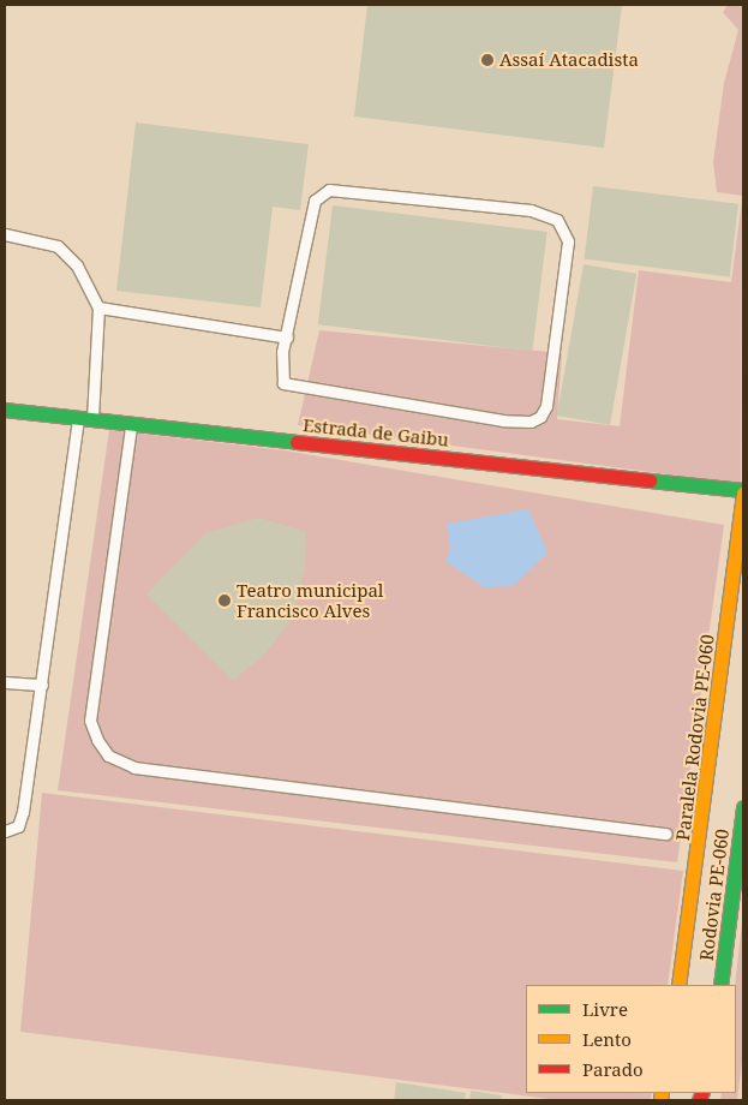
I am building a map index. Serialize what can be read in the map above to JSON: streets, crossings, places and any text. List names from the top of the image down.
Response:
{
  "streets": {
    "main road": ["Estrada de Gaibu", "Paralela Rodovia PE-060", "Rodovia PE-060"]
  },
  "crossings": [
    ["Estrada de Gaibu", "Paralela Rodovia PE-060"]
  ],
  "places": ["Assaí Atacadista", "Teatro municipal Francisco Alves"],
  "legend": ["Livre", "Lento", "Parado"]
}
